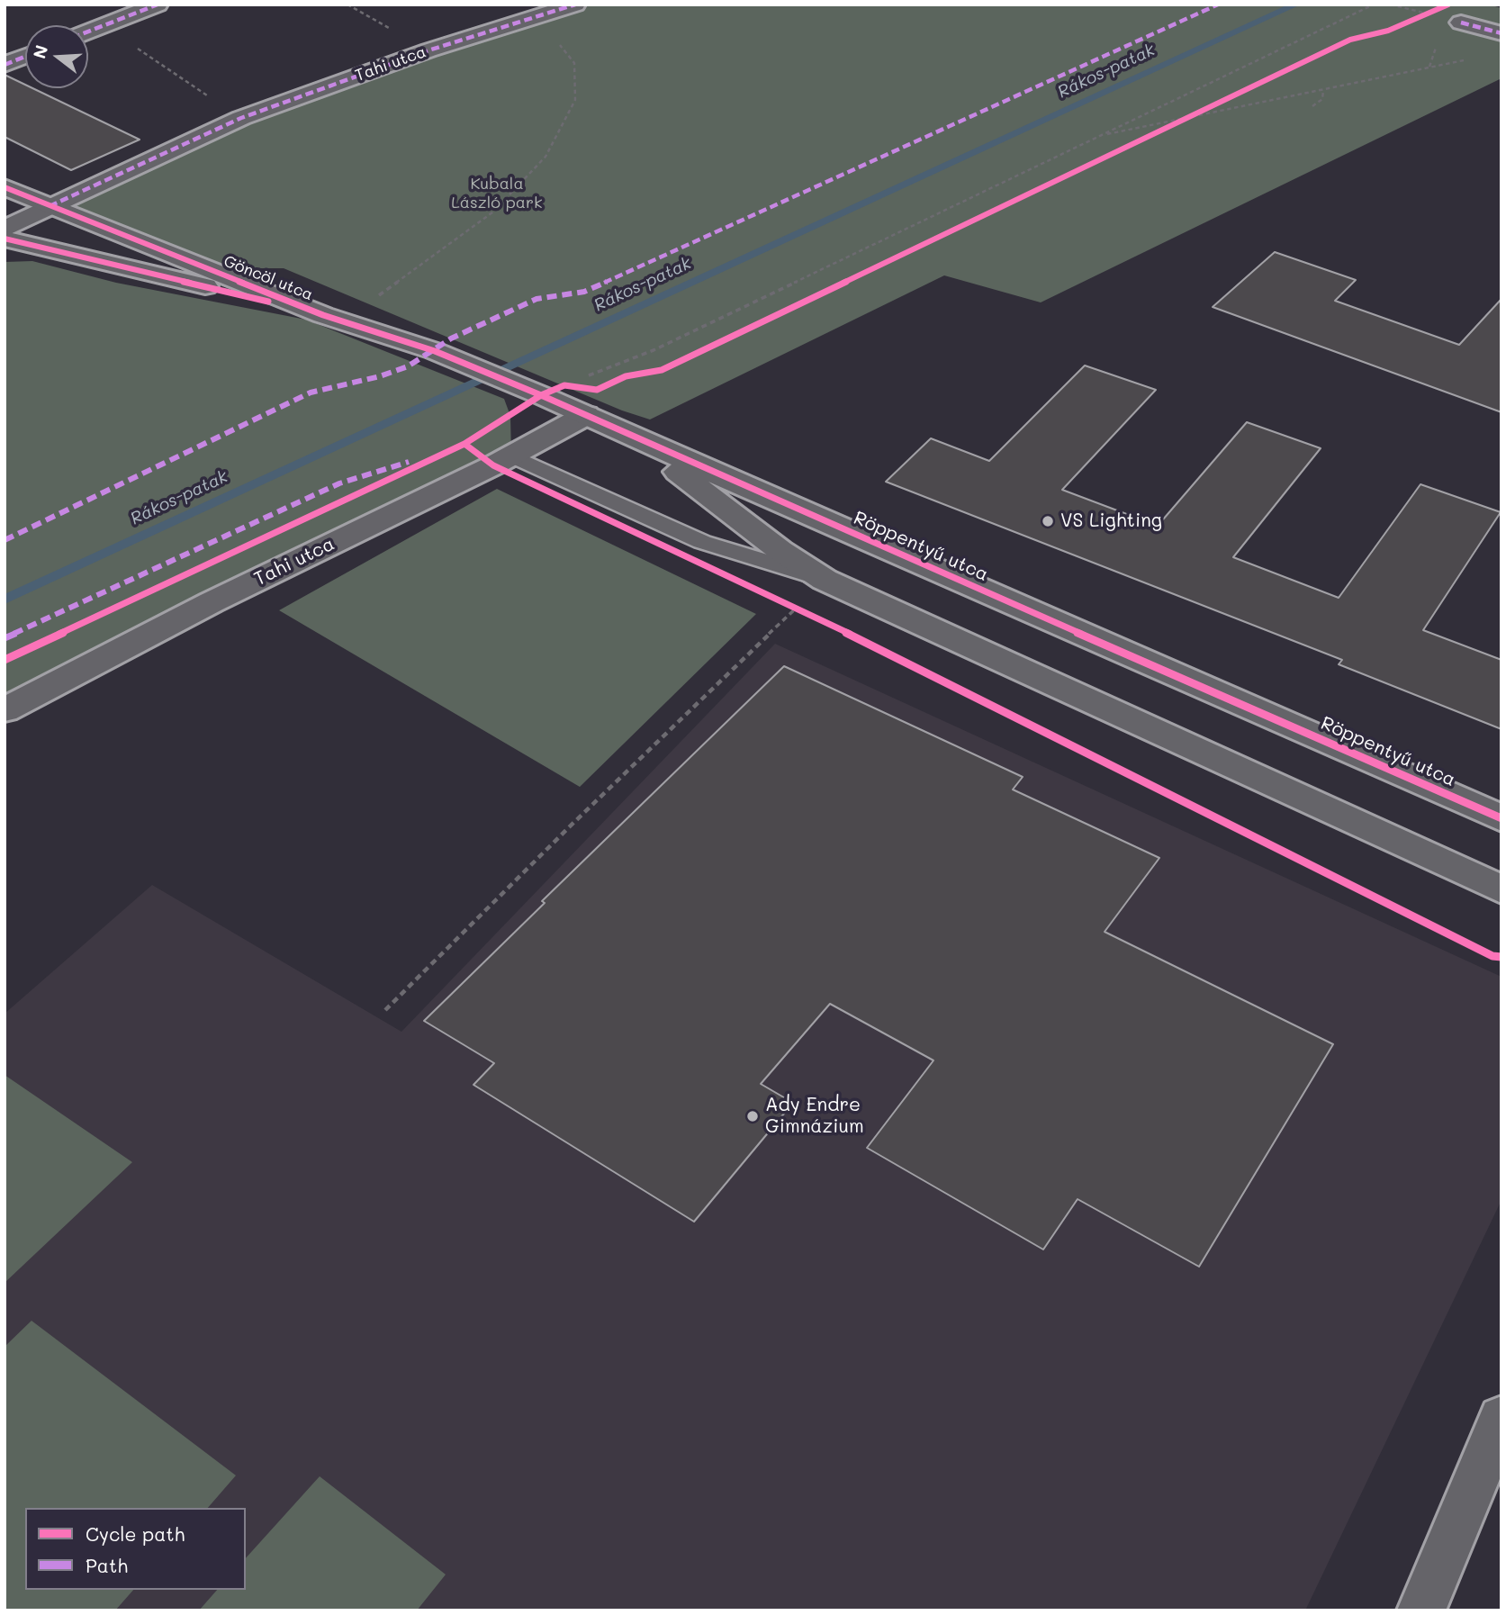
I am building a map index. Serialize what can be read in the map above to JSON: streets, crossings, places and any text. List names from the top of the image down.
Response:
{
  "streets": {
    "street": ["Tahi utca", "Göncöl utca", "Röppentyű utca"]
  },
  "crossings": [
    ["Tahi utca", "Göncöl utca"],
    ["Tahi utca", "Röppentyű utca"],
    ["Göncöl utca", "Röppentyű utca"]
  ],
  "water": ["Rákos-patak"],
  "parks": ["Kubala László park"],
  "places": ["VS Lighting", "Ady Endre Gimnázium"],
  "legend": ["Cycle path", "Path"],
  "north": "left"
}
